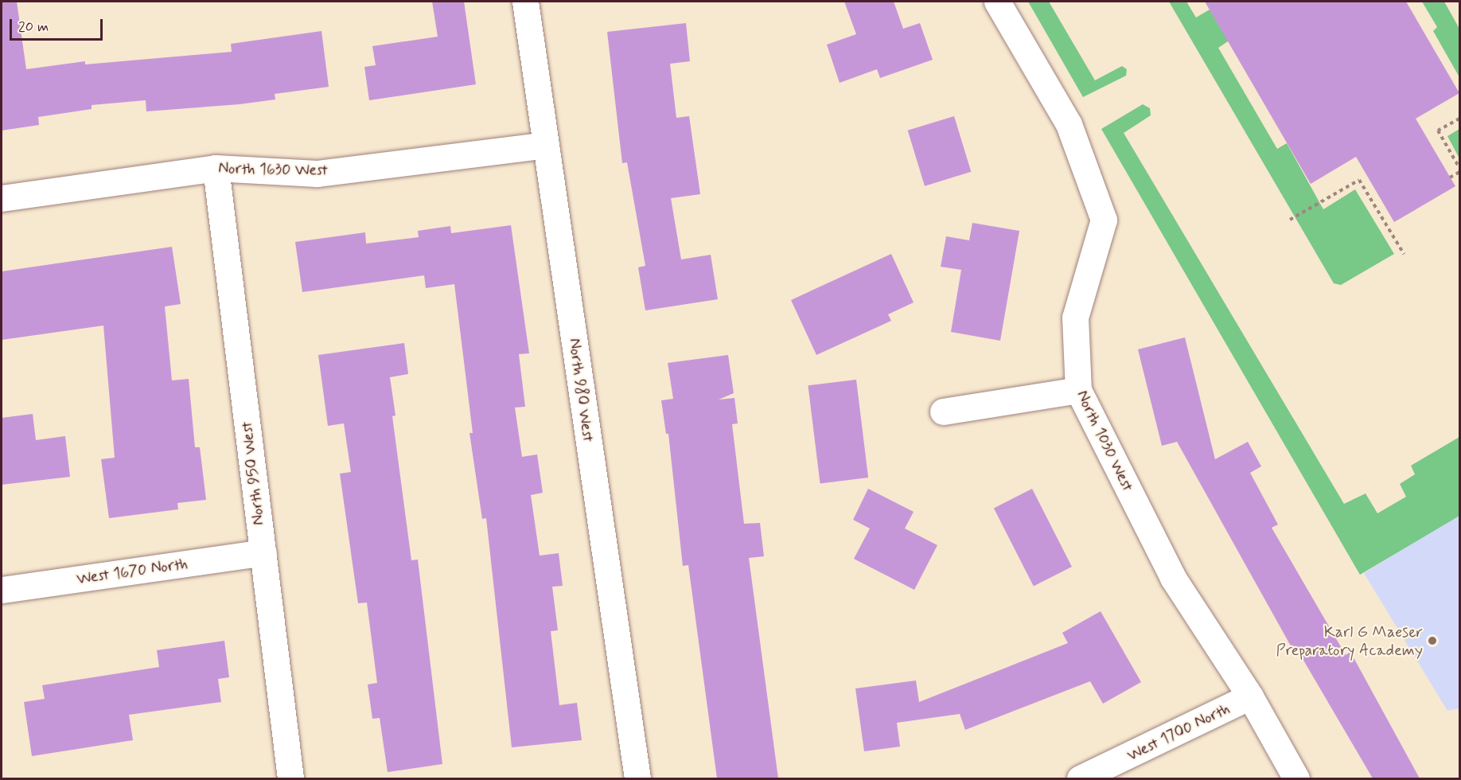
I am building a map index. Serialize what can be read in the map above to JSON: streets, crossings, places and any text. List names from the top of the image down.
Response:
{
  "streets": {
    "street": [
      "North 1630 West",
      "North 980 West",
      "North 1030 West",
      "North 950 West",
      "West 1670 North",
      "West 1700 North"
    ]
  },
  "crossings": [
    ["North 1630 West", "North 980 West"],
    ["North 1630 West", "North 950 West"],
    ["North 1030 West", "West 1700 North"],
    ["North 950 West", "West 1670 North"]
  ],
  "places": ["Karl G Maeser Preparatory Academy"],
  "scale_bar": "20 m"
}
